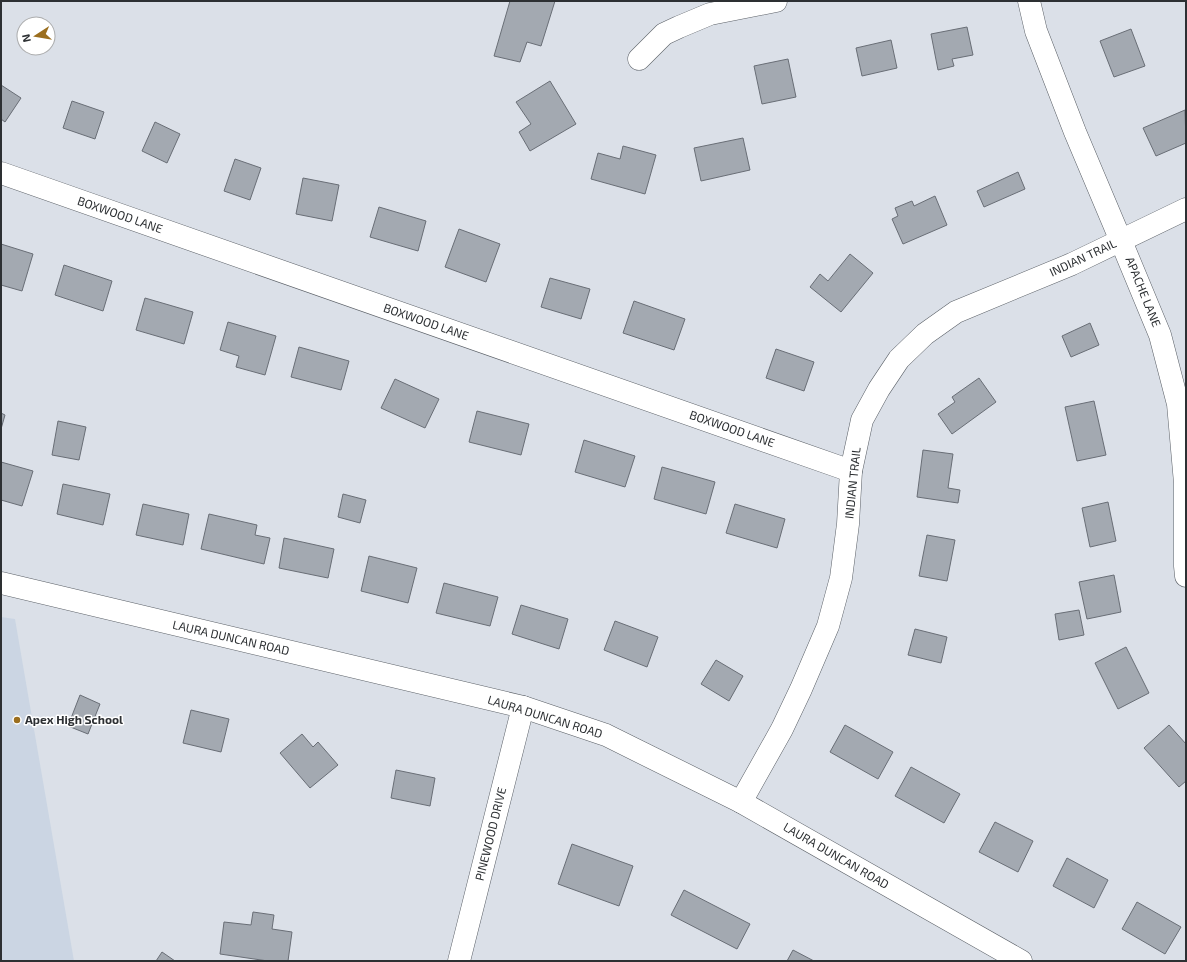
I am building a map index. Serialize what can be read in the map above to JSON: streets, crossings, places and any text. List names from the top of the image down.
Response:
{
  "streets": {
    "street": [
      "BOXWOOD LANE",
      "INDIAN TRAIL",
      "APACHE LANE",
      "LAURA DUNCAN ROAD",
      "PINEWOOD DRIVE"
    ]
  },
  "crossings": [
    ["BOXWOOD LANE", "INDIAN TRAIL"],
    ["INDIAN TRAIL", "APACHE LANE"],
    ["INDIAN TRAIL", "LAURA DUNCAN ROAD"],
    ["LAURA DUNCAN ROAD", "PINEWOOD DRIVE"]
  ],
  "places": ["Apex High School"],
  "north": "left"
}
